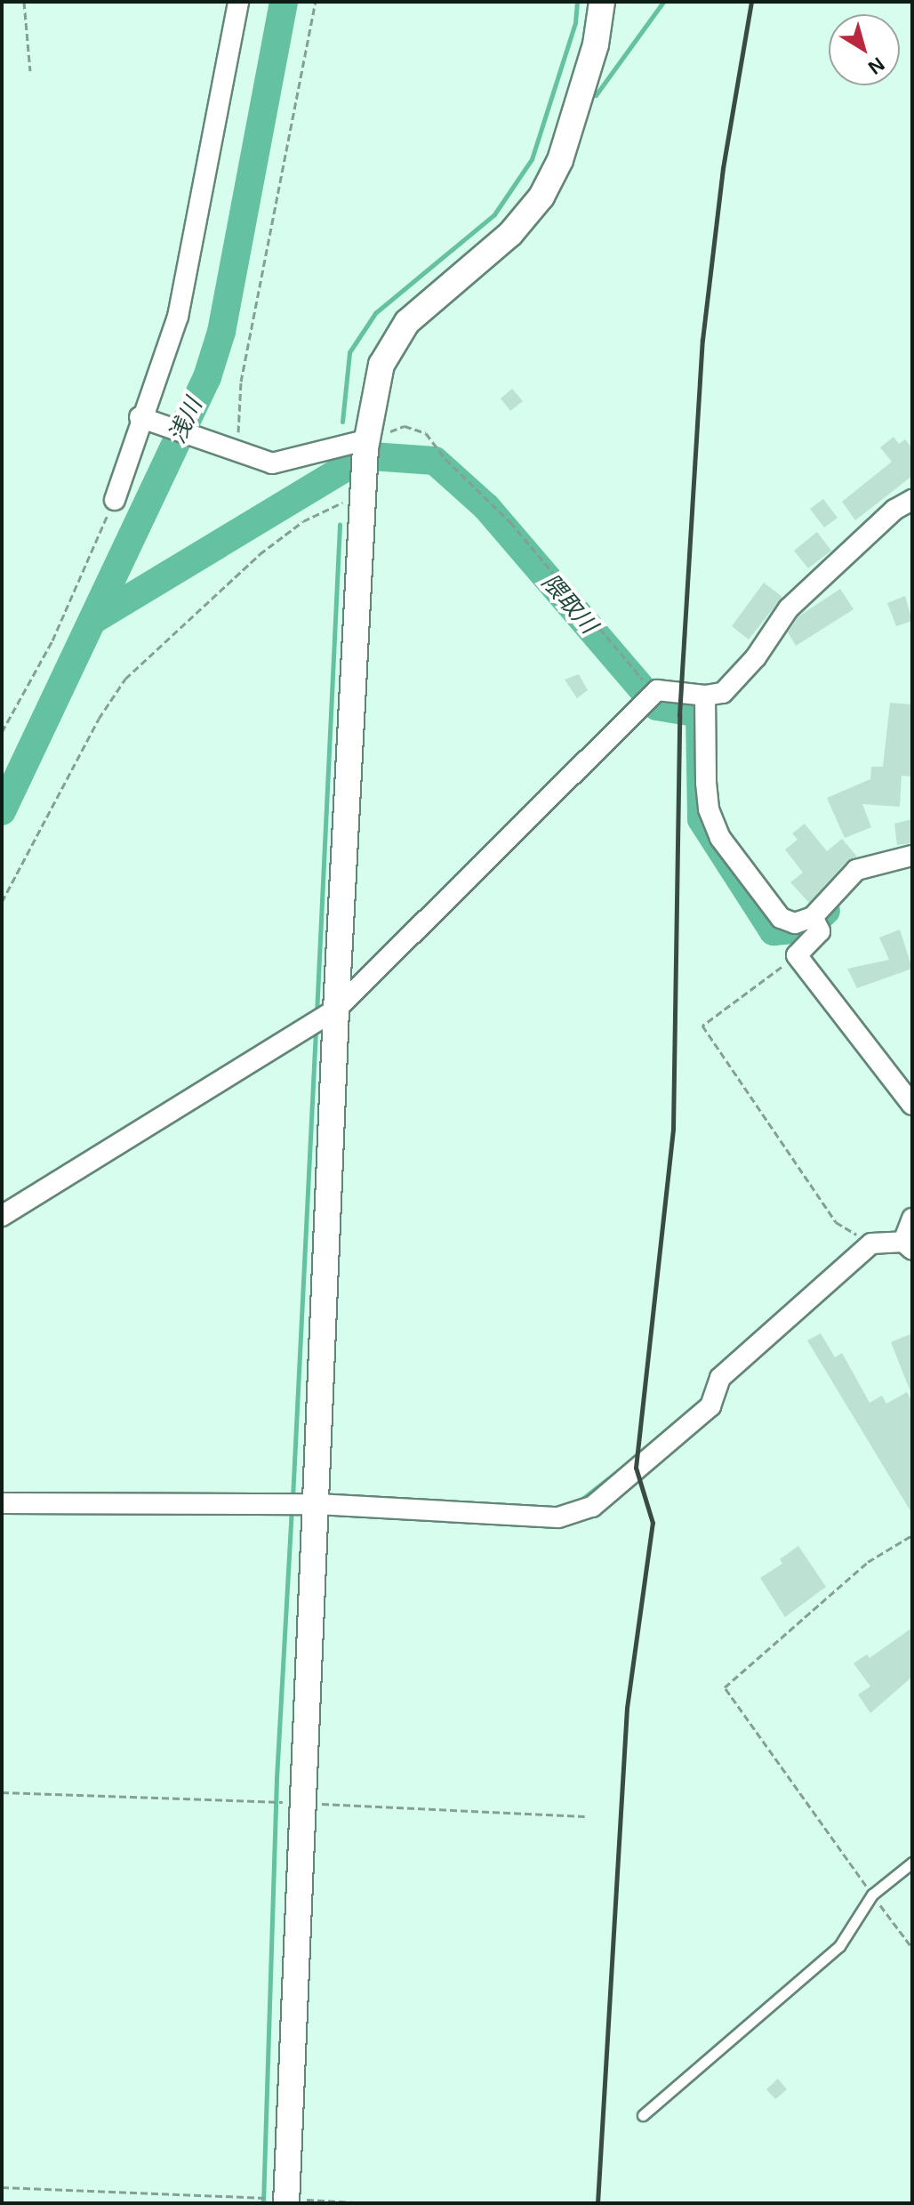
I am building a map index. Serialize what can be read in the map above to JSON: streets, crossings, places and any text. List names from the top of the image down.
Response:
{
  "water": ["浅川", "隈取川"],
  "north": "bottom right"
}
